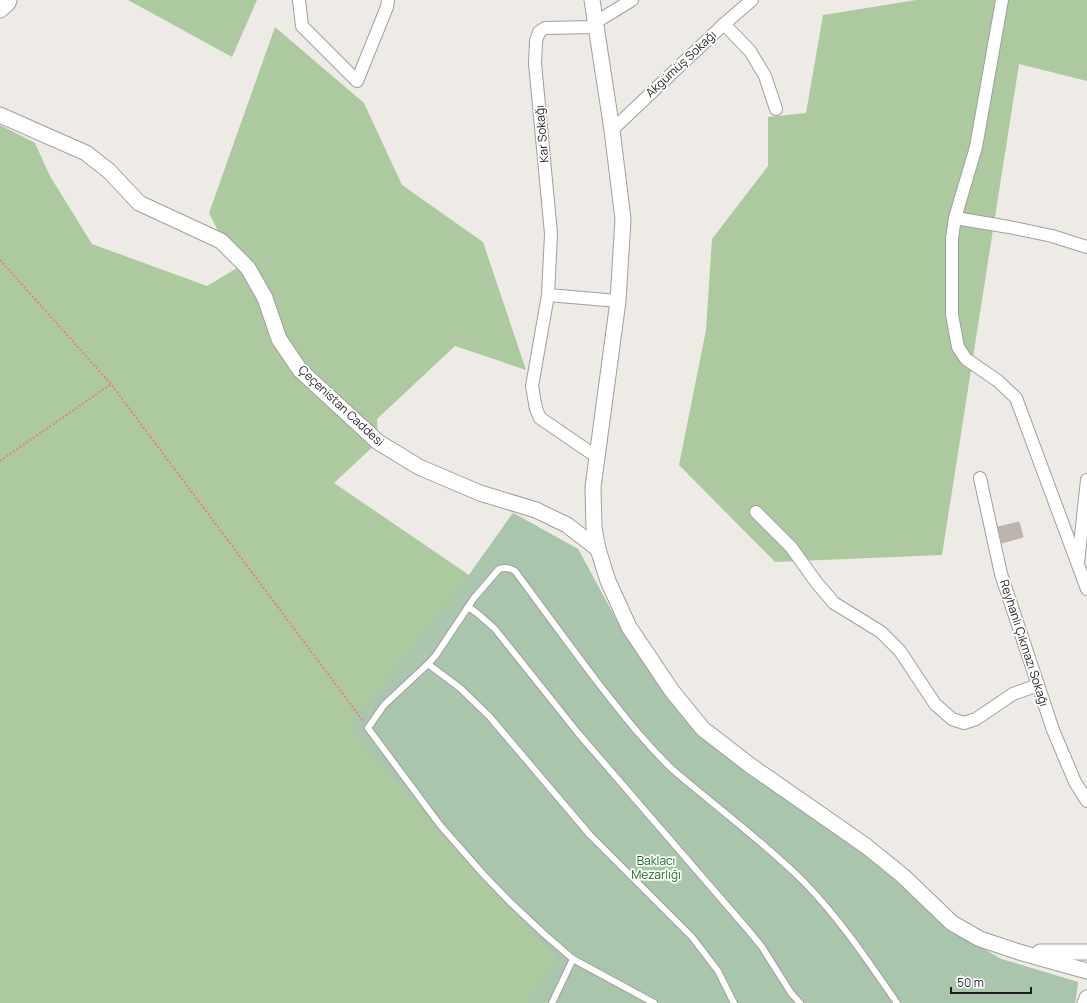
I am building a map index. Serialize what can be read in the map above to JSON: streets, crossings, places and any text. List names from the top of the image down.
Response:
{
  "streets": {
    "street": [
      "Akgümüş Sokağı",
      "Kar Sokağı",
      "Çeçenistan Caddesi",
      "Reyhanlı Çıkmazı Sokağı"
    ]
  },
  "parks": ["Baklacı Mezarlığı"],
  "scale_bar": "50 m"
}
